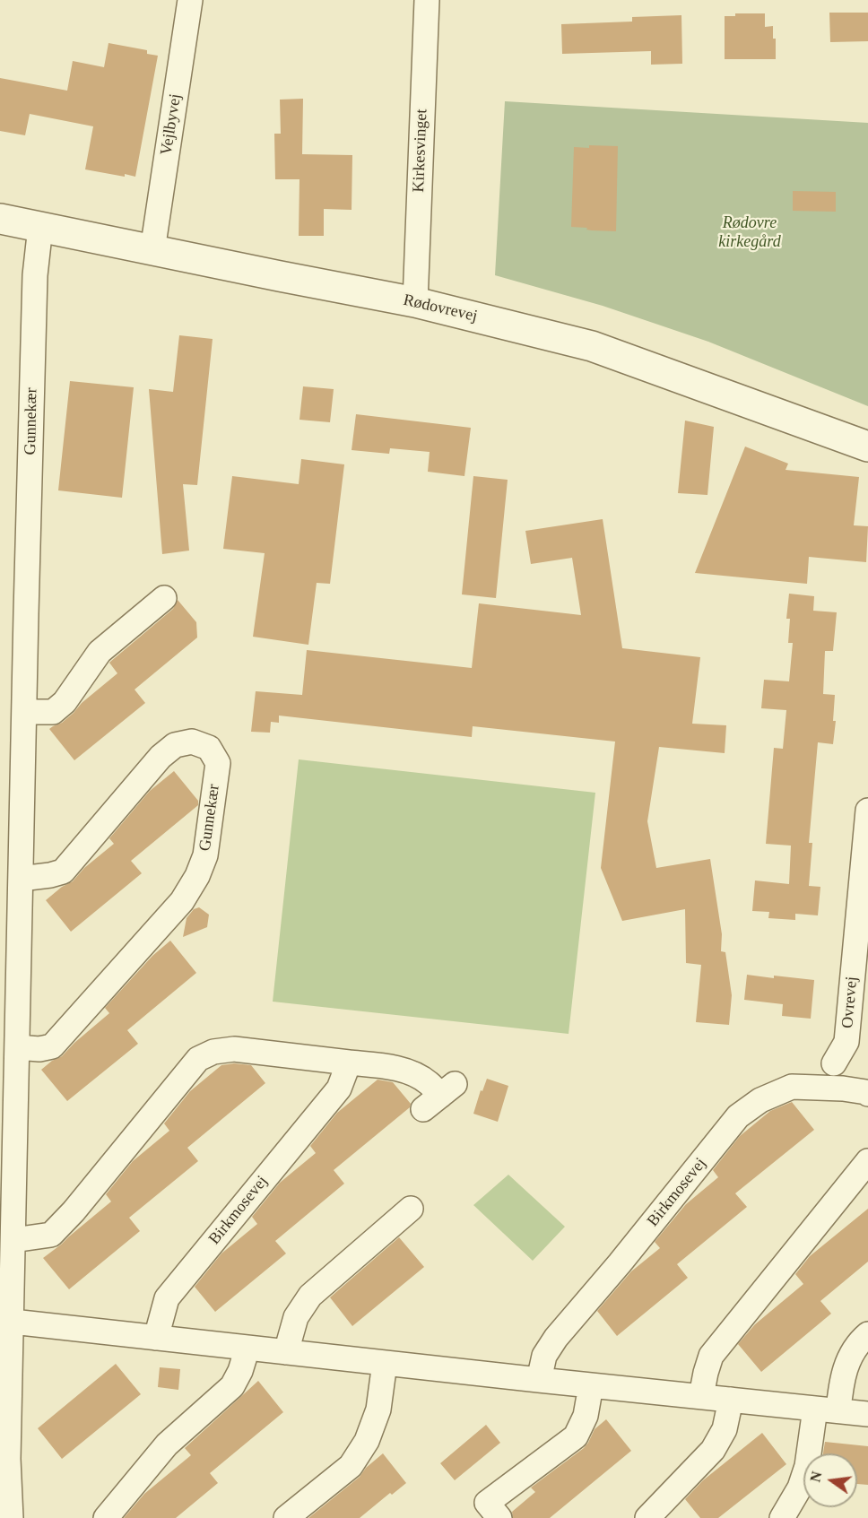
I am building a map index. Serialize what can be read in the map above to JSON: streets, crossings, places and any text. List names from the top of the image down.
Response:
{
  "streets": {
    "street": [
      "Vejlbyvej",
      "Kirkesvinget",
      "Rødovrevej",
      "Gunnekær",
      "Ovrevej",
      "Birkmosevej"
    ]
  },
  "crossings": [
    ["Vejlbyvej", "Rødovrevej"],
    ["Kirkesvinget", "Rødovrevej"],
    ["Rødovrevej", "Gunnekær"]
  ],
  "parks": ["Rødovre kirkegård"],
  "north": "left"
}
